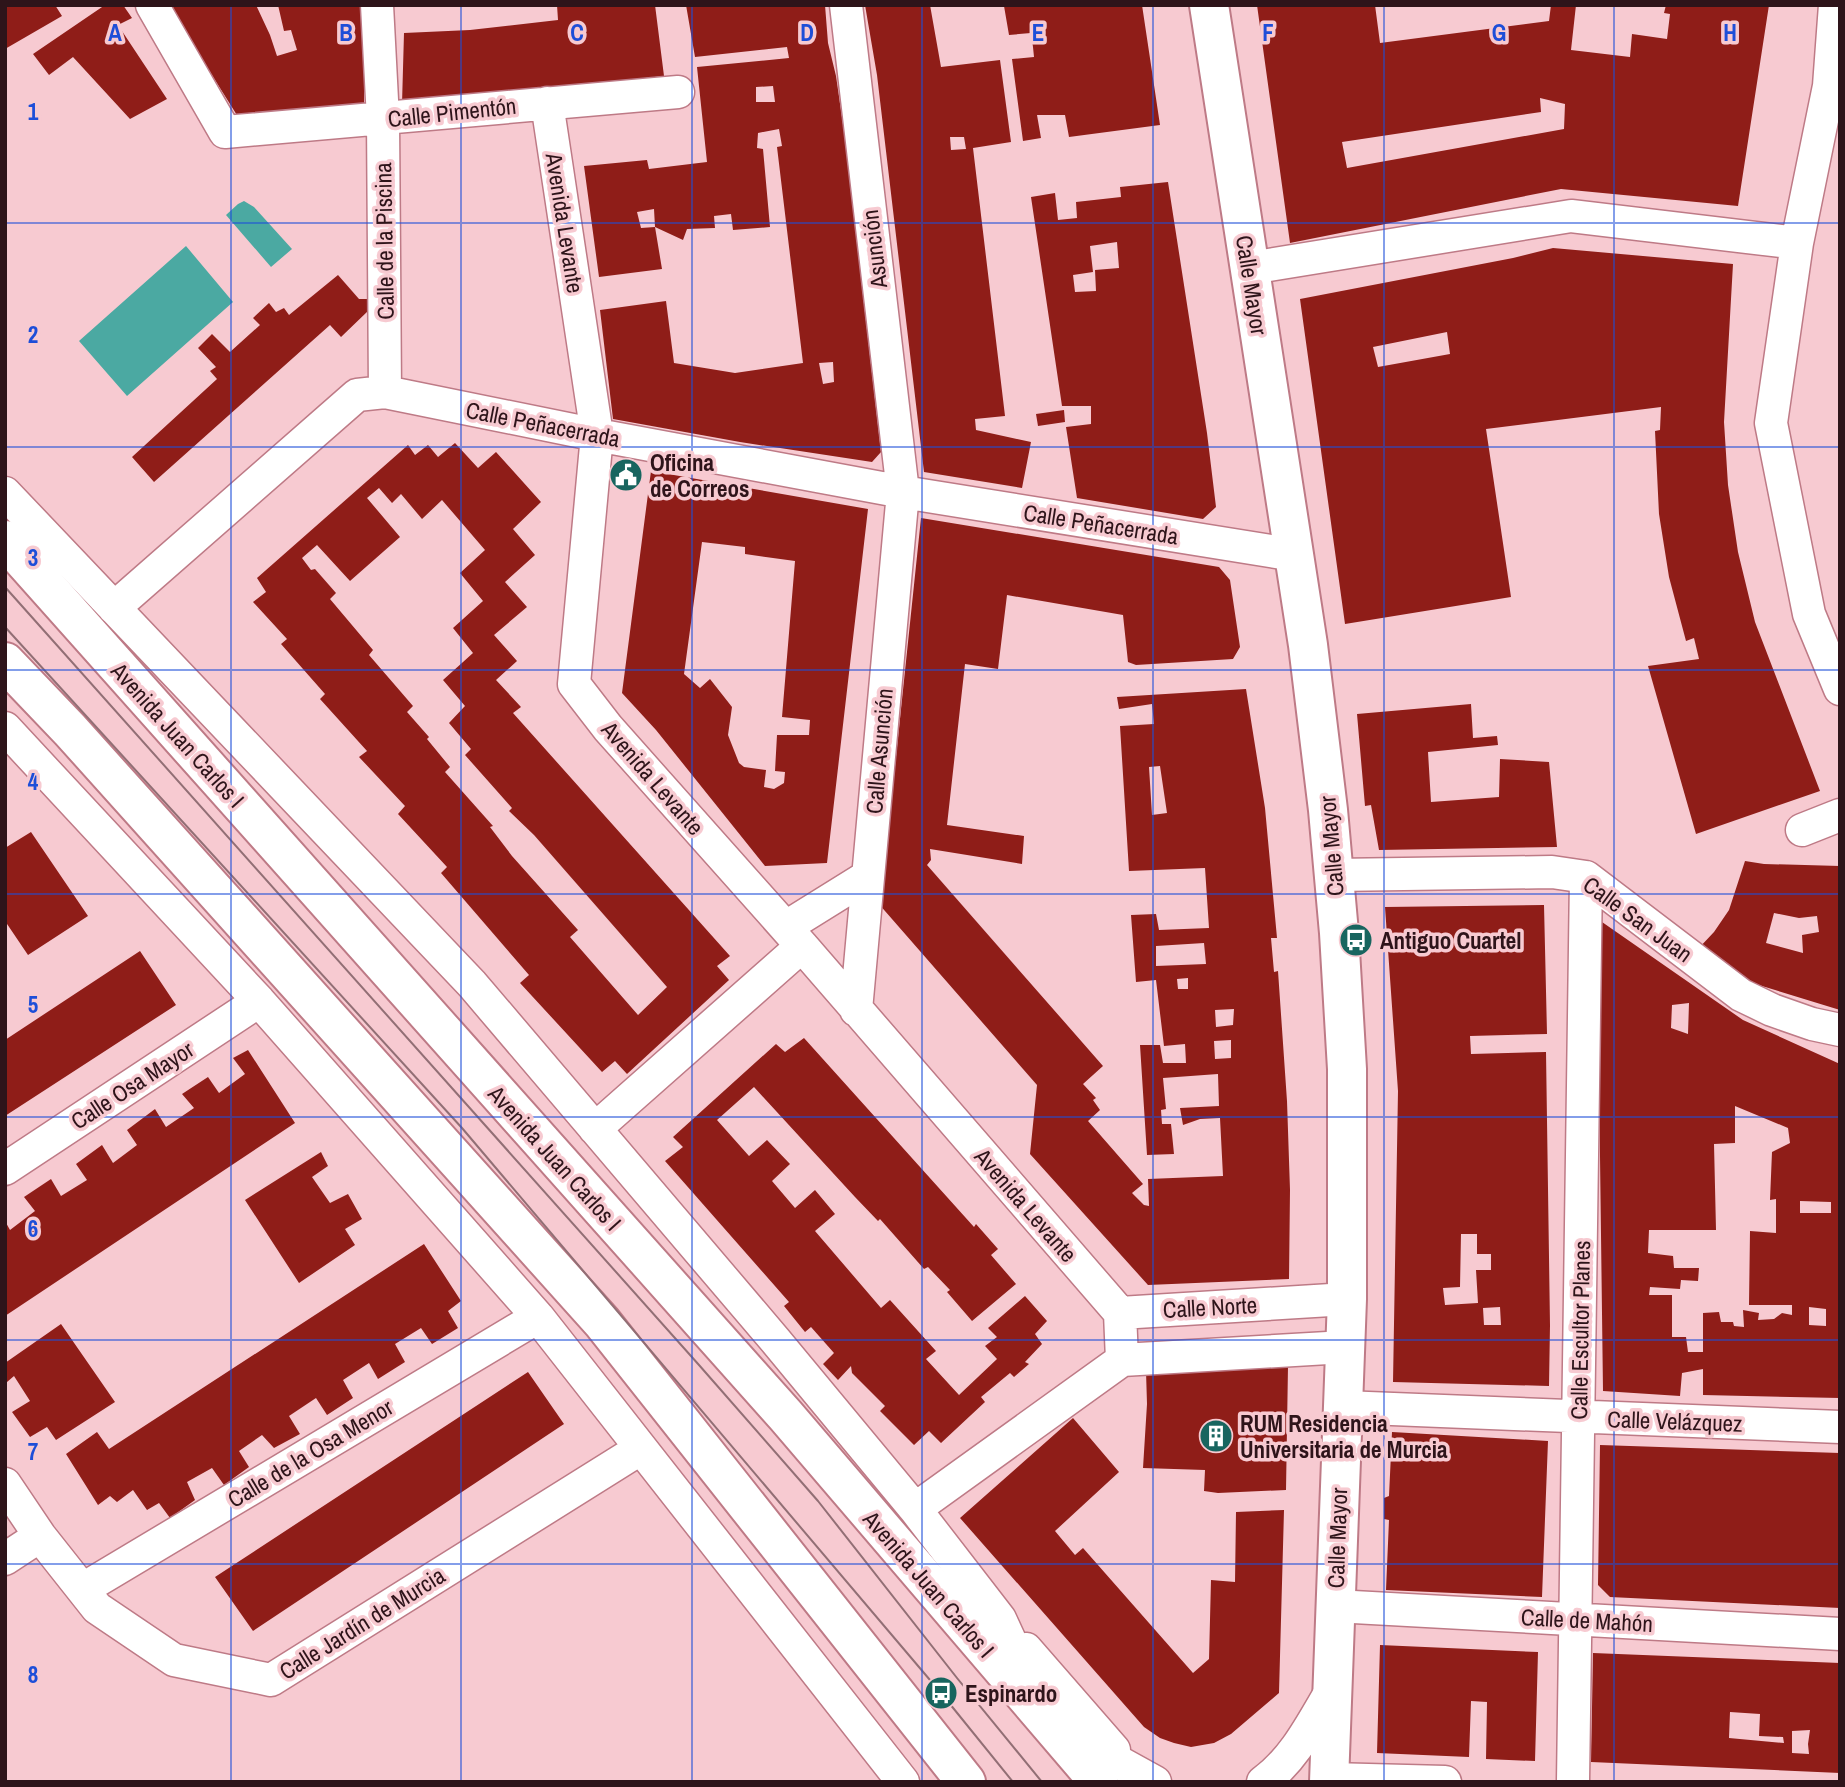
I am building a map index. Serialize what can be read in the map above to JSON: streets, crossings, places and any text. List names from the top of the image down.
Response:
{
  "streets": {
    "main road": ["Calle Mayor", "Avenida Juan Carlos I"],
    "street": [
      "Calle Pimentón",
      "Avenida Levante",
      "Calle de la Piscina",
      "Asunción",
      "Calle Peñacerrada",
      "Calle Asunción",
      "Calle San Juan",
      "Calle Osa Mayor",
      "Calle Norte",
      "Calle Escultor Planes",
      "Calle Velázquez",
      "Calle de la Osa Menor",
      "Calle de Mahón",
      "Calle Jardín de Murcia"
    ]
  },
  "crossings": [
    ["Calle Pimentón", "Avenida Levante"],
    ["Calle Pimentón", "Calle de la Piscina"],
    ["Avenida Levante", "Calle Peñacerrada"],
    ["Avenida Levante", "Calle Asunción"],
    ["Avenida Levante", "Calle Norte"],
    ["Calle de la Piscina", "Calle Peñacerrada"],
    ["Asunción", "Calle Peñacerrada"],
    ["Asunción", "Calle Asunción"],
    ["Calle Mayor", "Calle Peñacerrada"],
    ["Calle Mayor", "Calle San Juan"],
    ["Calle Mayor", "Calle Norte"],
    ["Calle Mayor", "Calle Velázquez"],
    ["Calle Mayor", "Calle de Mahón"],
    ["Calle Peñacerrada", "Calle Asunción"],
    ["Calle San Juan", "Calle Escultor Planes"],
    ["Calle Escultor Planes", "Calle Velázquez"],
    ["Calle Escultor Planes", "Calle de Mahón"],
    ["Calle de la Osa Menor", "Calle Jardín de Murcia"]
  ],
  "places": {
    "public building": ["Oficina de Correos"],
    "bus stop": ["Antiguo Cuartel", "Espinardo"],
    "building": ["RUM Residencia Universitaria de Murcia"]
  },
  "grid": {
    "columns": [
      "A",
      "B",
      "C",
      "D",
      "E",
      "F",
      "G",
      "H"
    ],
    "rows": [
      "1",
      "2",
      "3",
      "4",
      "5",
      "6",
      "7",
      "8"
    ]
  }
}
